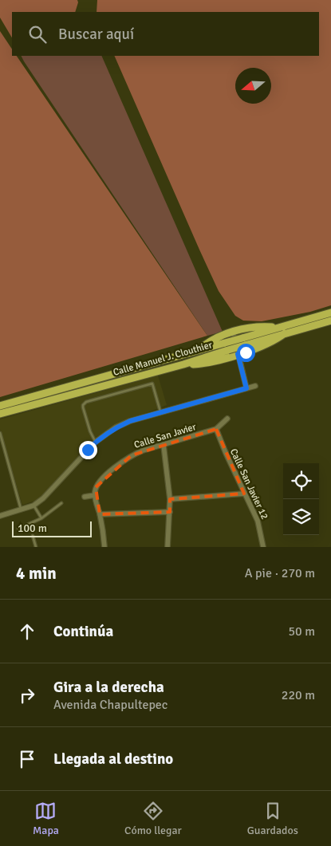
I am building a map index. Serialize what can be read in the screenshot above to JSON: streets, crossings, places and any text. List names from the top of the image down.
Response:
{
  "streets": {
    "main road": ["Calle Manuel J. Clouthier"],
    "street": ["Calle San Javier", "Calle San Javier 12"]
  },
  "crossings": [
    ["Calle San Javier", "Calle San Javier 12"]
  ],
  "scale_bar": "100 m",
  "north": "left",
  "page": {
    "search": "Buscar aquí",
    "scale": "100 m",
    "heading": ["4 min", "A pie · 270 m"],
    "list": [
      ["Continúa", "50 m"],
      ["Gira a la derecha", "Avenida Chapultepec", "220 m"],
      "Llegada al destino"
    ],
    "nav": ["Mapa", "Cómo llegar", "Guardados"]
  }
}
